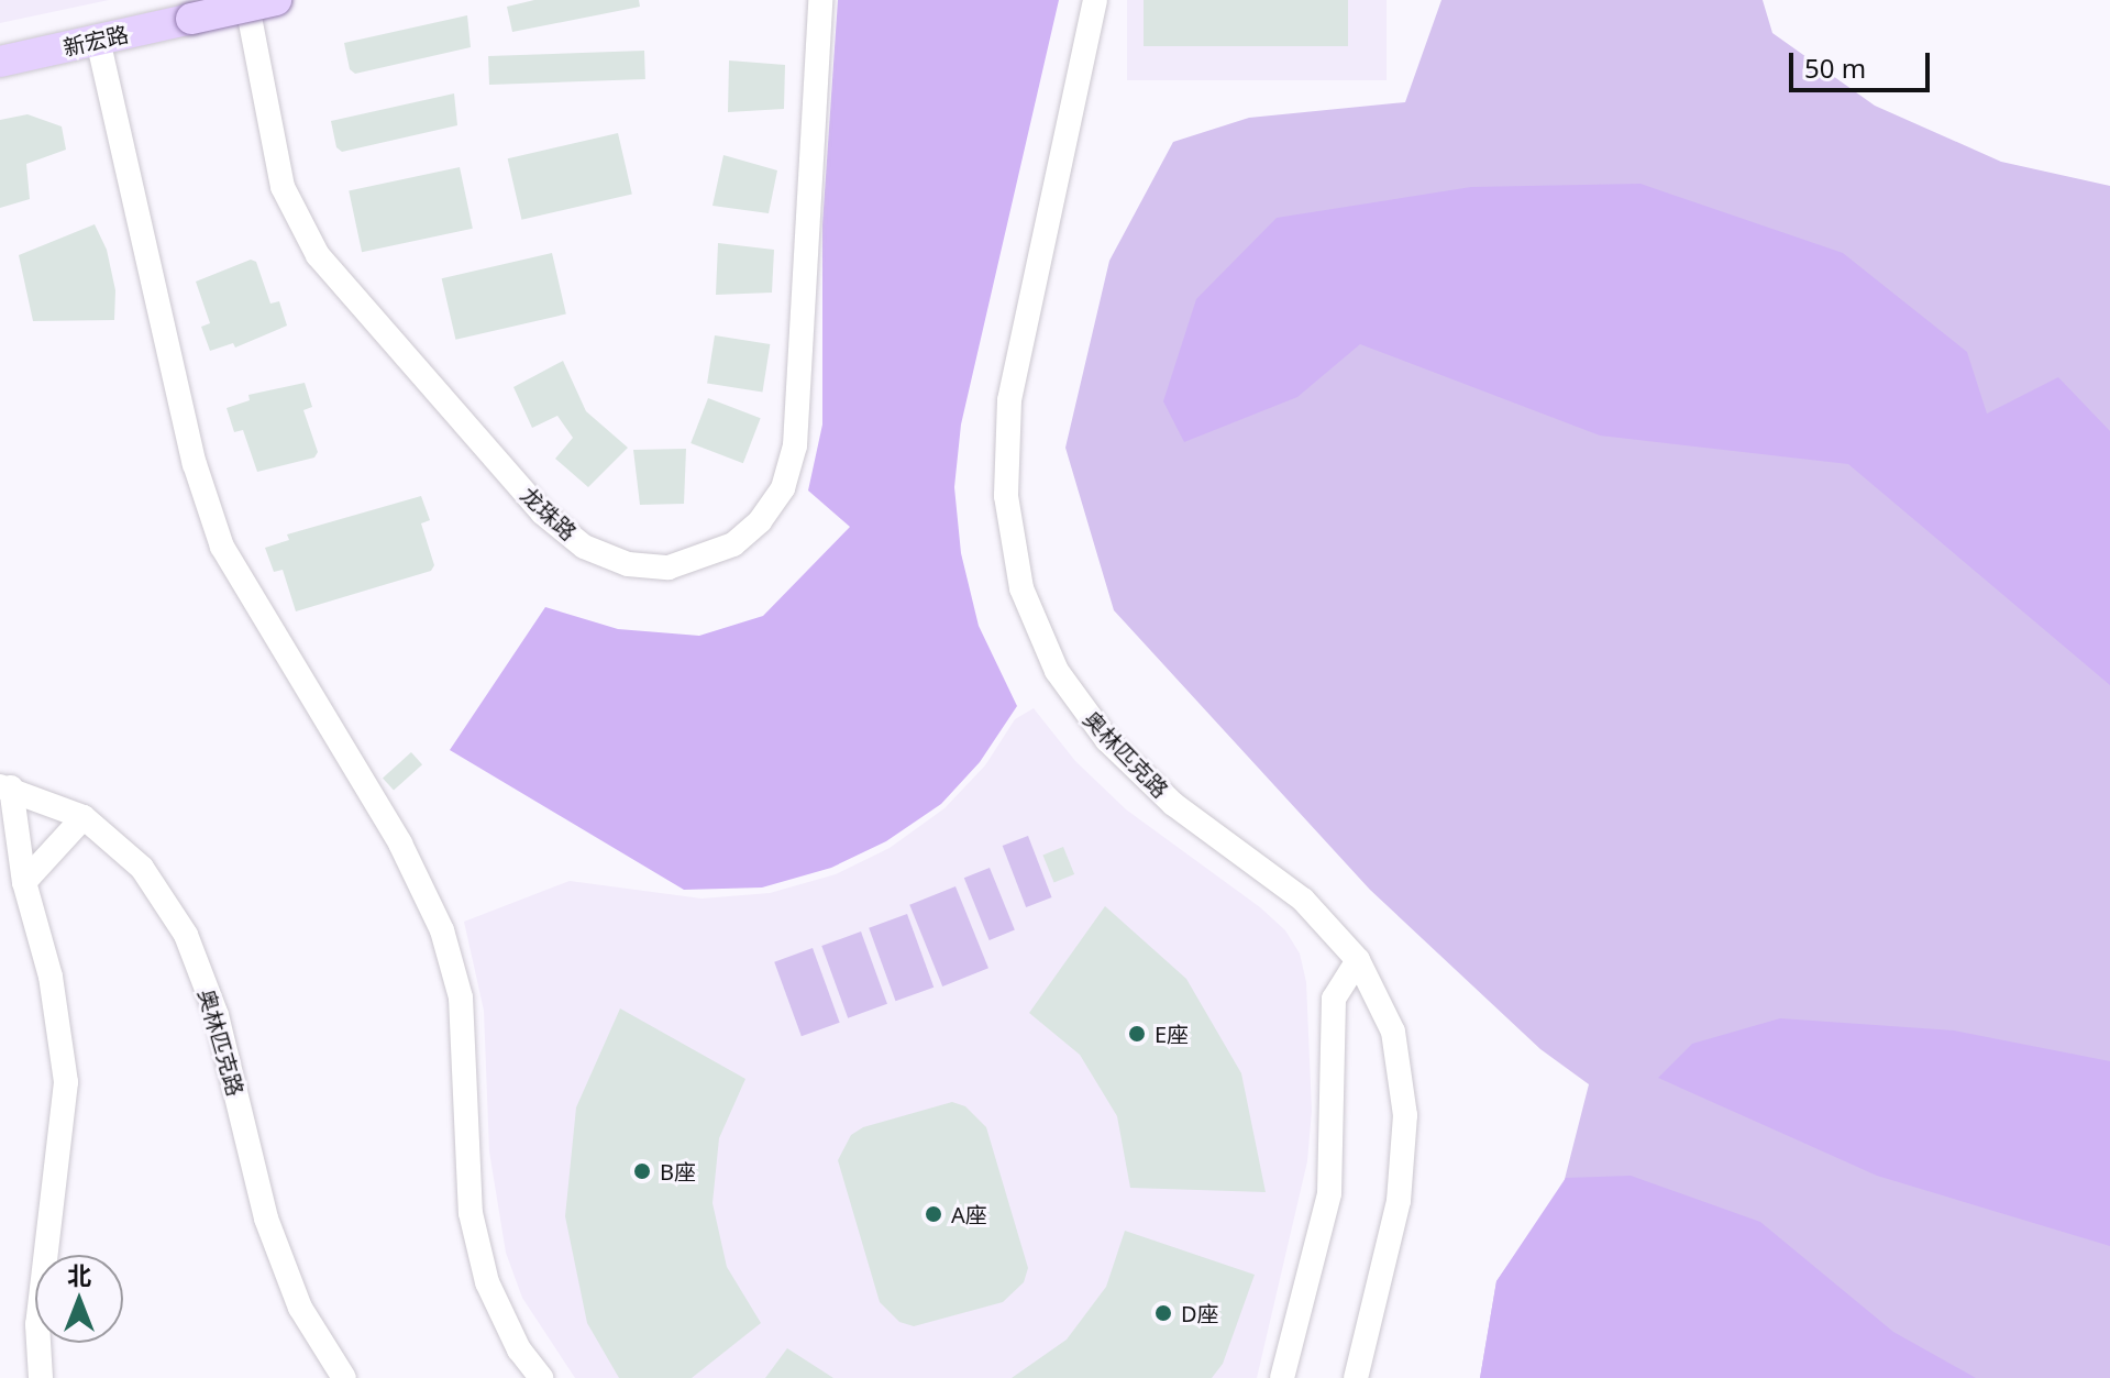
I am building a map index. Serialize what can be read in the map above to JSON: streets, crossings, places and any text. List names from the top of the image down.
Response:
{
  "streets": {
    "main road": ["新宏路"],
    "street": ["龙珠路", "奥林匹克路"]
  },
  "places": [
    "E座",
    "B座",
    "A座",
    "D座"
  ],
  "scale_bar": "50 m",
  "north": "top"
}
